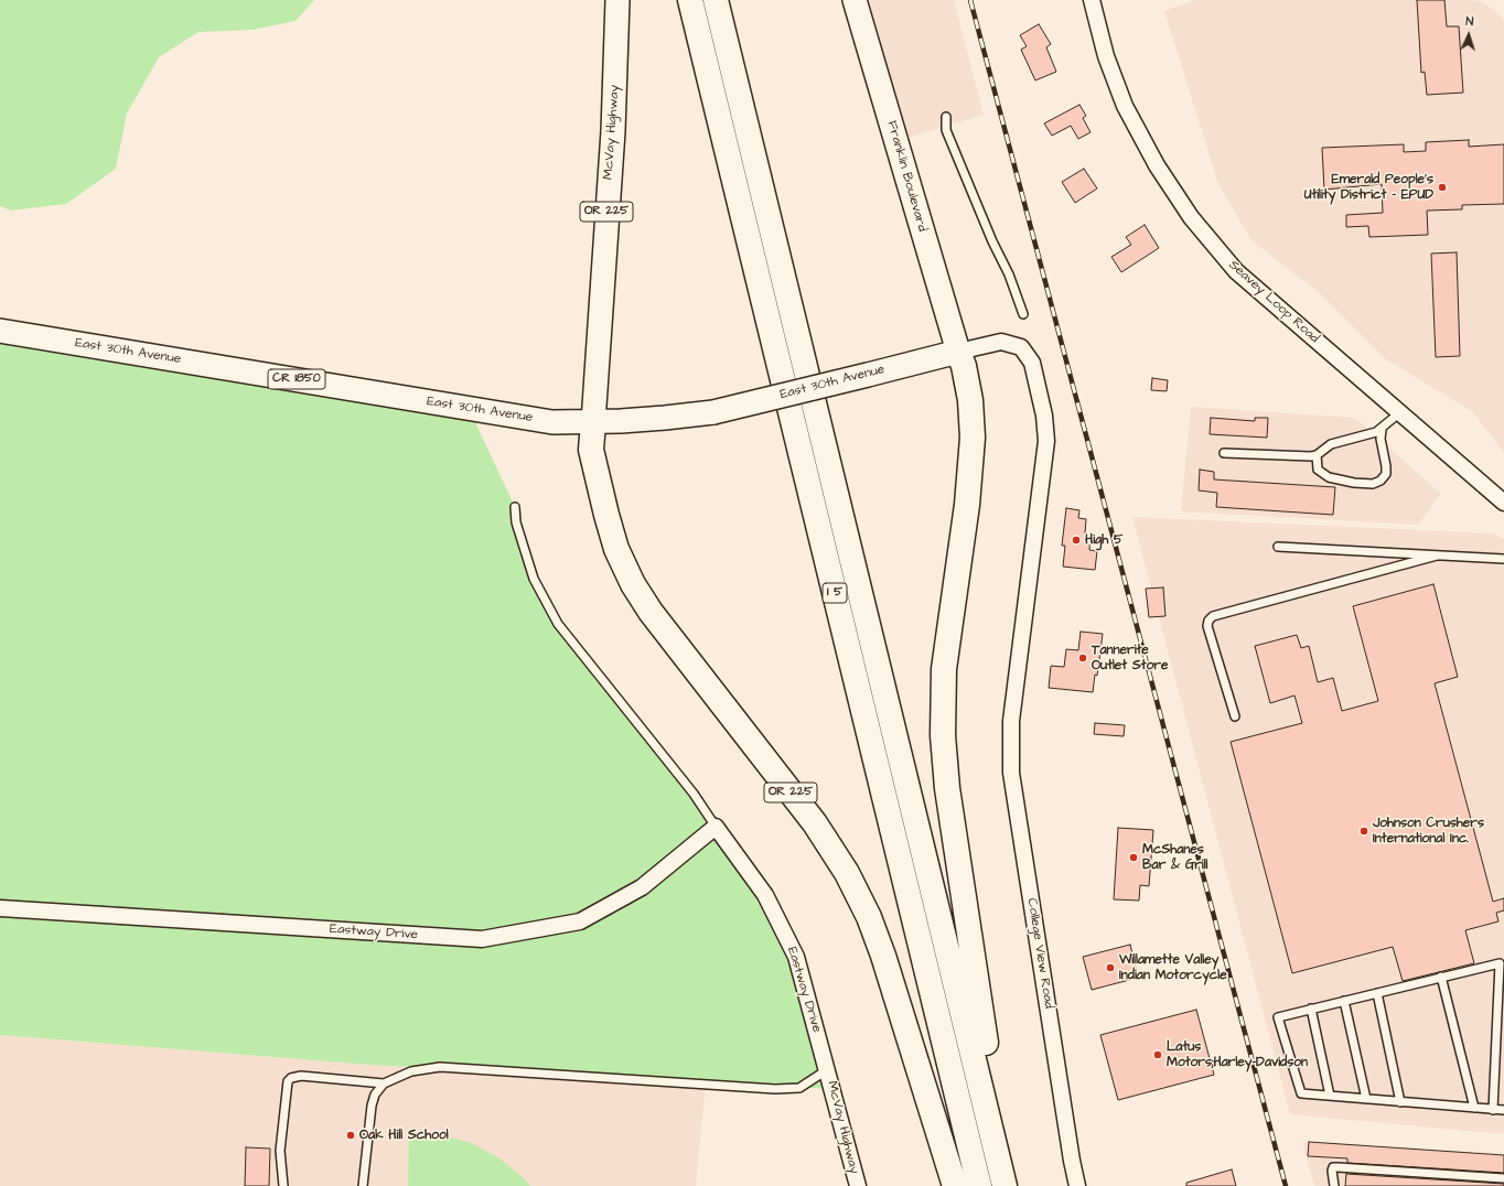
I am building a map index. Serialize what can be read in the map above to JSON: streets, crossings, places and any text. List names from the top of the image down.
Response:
{
  "streets": {
    "highway": ["OR 225", "I 5"],
    "main road": [
      "McVay Highway",
      "Franklin Boulevard",
      "East 30th Avenue",
      "CR 1850"
    ],
    "street": ["Seavey Loop Road", "Eastway Drive", "College View Road"]
  },
  "crossings": [
    ["McVay Highway", "OR 225"],
    ["McVay Highway", "East 30th Avenue"],
    ["McVay Highway", "Eastway Drive"],
    ["Franklin Boulevard", "East 30th Avenue"],
    ["Franklin Boulevard", "College View Road"],
    ["OR 225", "East 30th Avenue"],
    ["East 30th Avenue", "College View Road"]
  ],
  "places": [
    "Emerald People's Utility District - EPUD",
    "High 5",
    "Tannerite Outlet Store",
    "Johnson Crushers International Inc.",
    "McShanes Bar & Grill",
    "Willamette Valley Indian Motorcycle",
    "Latus Motors;Harley-Davidson",
    "Oak Hill School"
  ],
  "north": "top"
}
